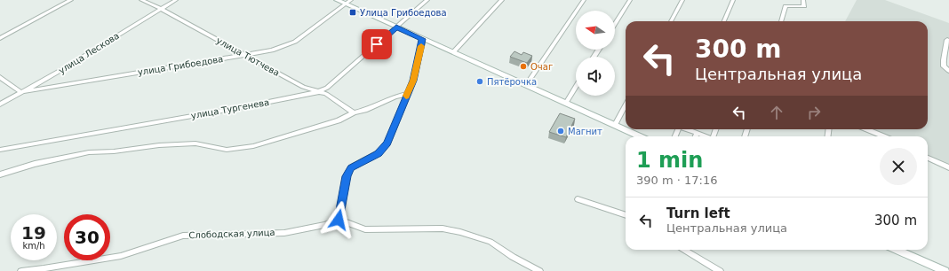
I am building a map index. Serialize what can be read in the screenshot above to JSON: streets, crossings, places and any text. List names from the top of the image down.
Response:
{
  "streets": {
    "street": [
      "улица Лескова",
      "улица Тютчева",
      "улица Грибоедова",
      "улица Тургенева",
      "Слободская улица"
    ]
  },
  "crossings": [
    ["улица Лескова", "улица Тютчева"],
    ["улица Лескова", "улица Грибоедова"],
    ["улица Тютчева", "улица Грибоедова"],
    ["улица Тютчева", "улица Тургенева"]
  ],
  "places": {
    "transit": ["Улица Грибоедова"],
    "other": ["Очаг", "Пятёрочка", "Магнит"]
  },
  "north": "left",
  "page": {
    "turn": ["300 m", "Центральная улица"],
    "heading": ["1 min", "390 m · 17:16"],
    "list": [
      {
        "name": "Turn left",
        "note": "Центральная улица",
        "value": "300 m"
      }
    ],
    "speed": "19 km/h",
    "limit": "30"
  }
}
